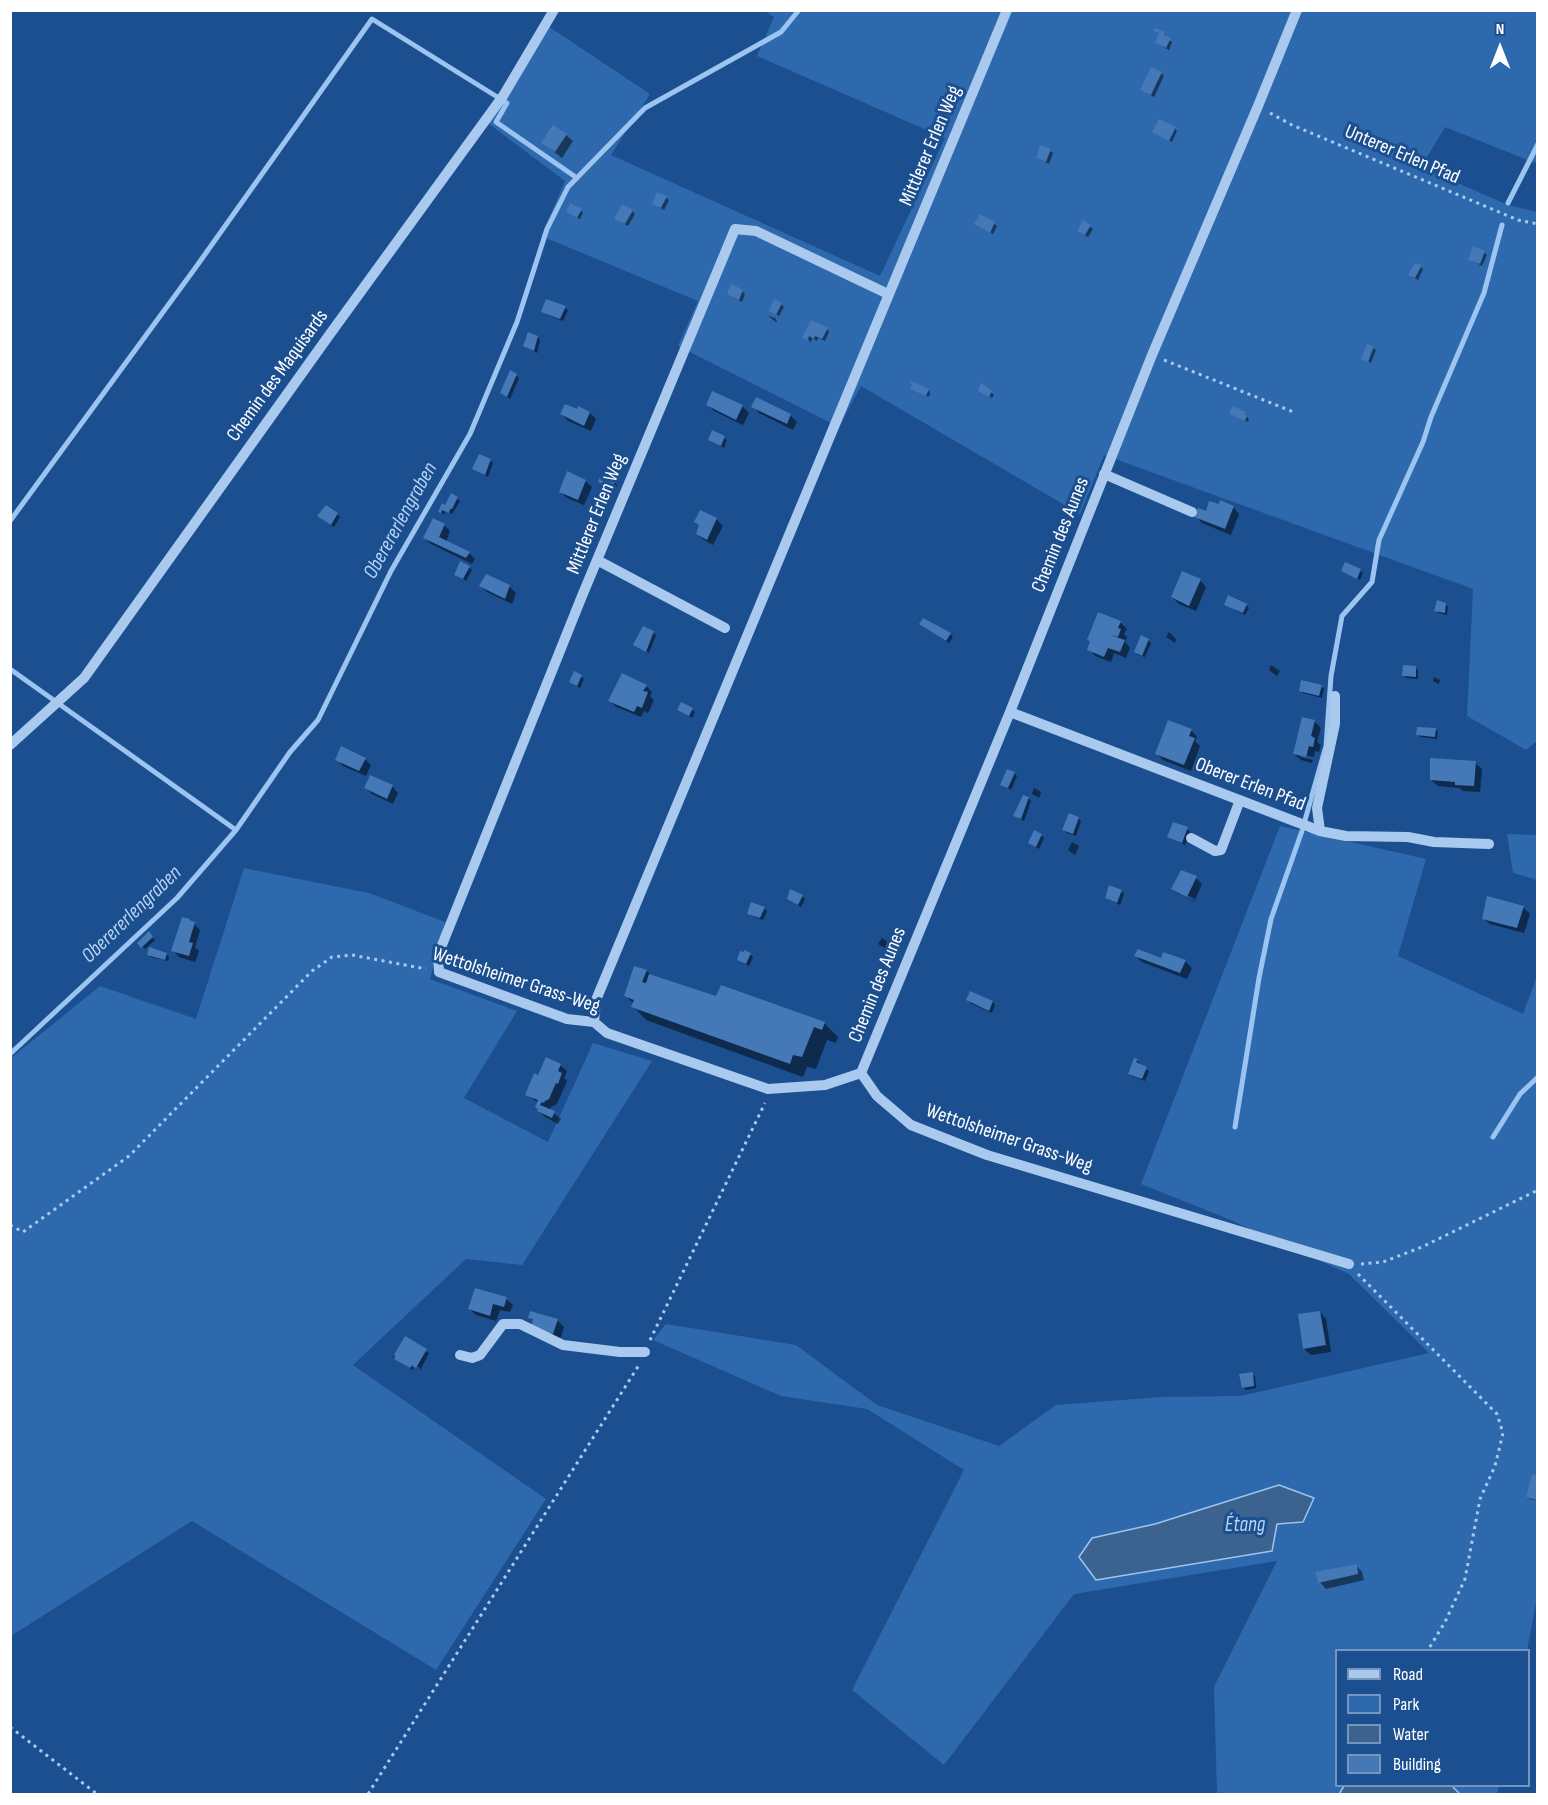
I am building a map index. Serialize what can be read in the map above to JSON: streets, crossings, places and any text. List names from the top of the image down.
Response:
{
  "streets": {
    "street": [
      "Mittlerer Erlen Weg",
      "Chemin des Maquisards",
      "Chemin des Aunes",
      "Oberer Erlen Pfad",
      "Wettolsheimer Grass-Weg"
    ],
    "path": ["Unterer Erlen Pfad"]
  },
  "crossings": [
    ["Mittlerer Erlen Weg", "Wettolsheimer Grass-Weg"],
    ["Unterer Erlen Pfad", "Chemin des Aunes"],
    ["Chemin des Aunes", "Oberer Erlen Pfad"],
    ["Chemin des Aunes", "Wettolsheimer Grass-Weg"]
  ],
  "water": ["Oberererlengraben", "Étang"],
  "legend": [
    "Road",
    "Park",
    "Water",
    "Building"
  ],
  "north": "top"
}
